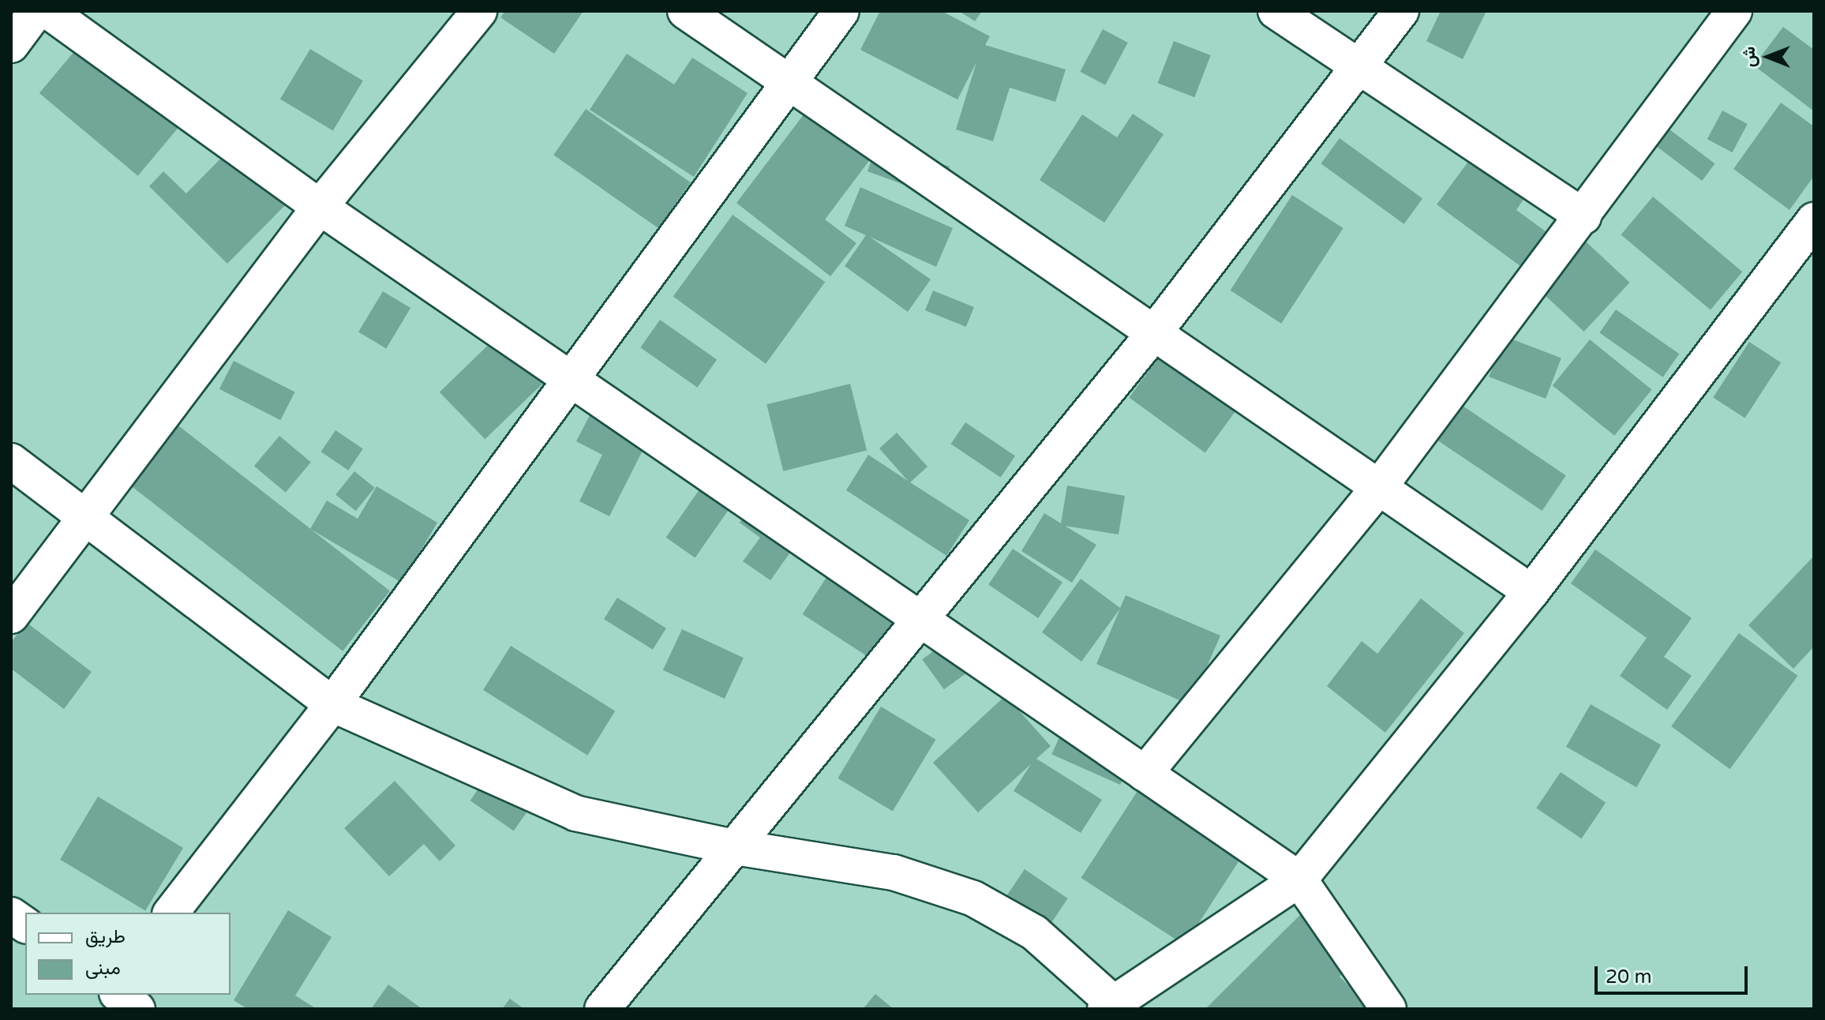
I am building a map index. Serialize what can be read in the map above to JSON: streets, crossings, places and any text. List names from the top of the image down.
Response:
{
  "legend": ["طريق", "مبنى"],
  "scale_bar": "20 m",
  "north": "left"
}
